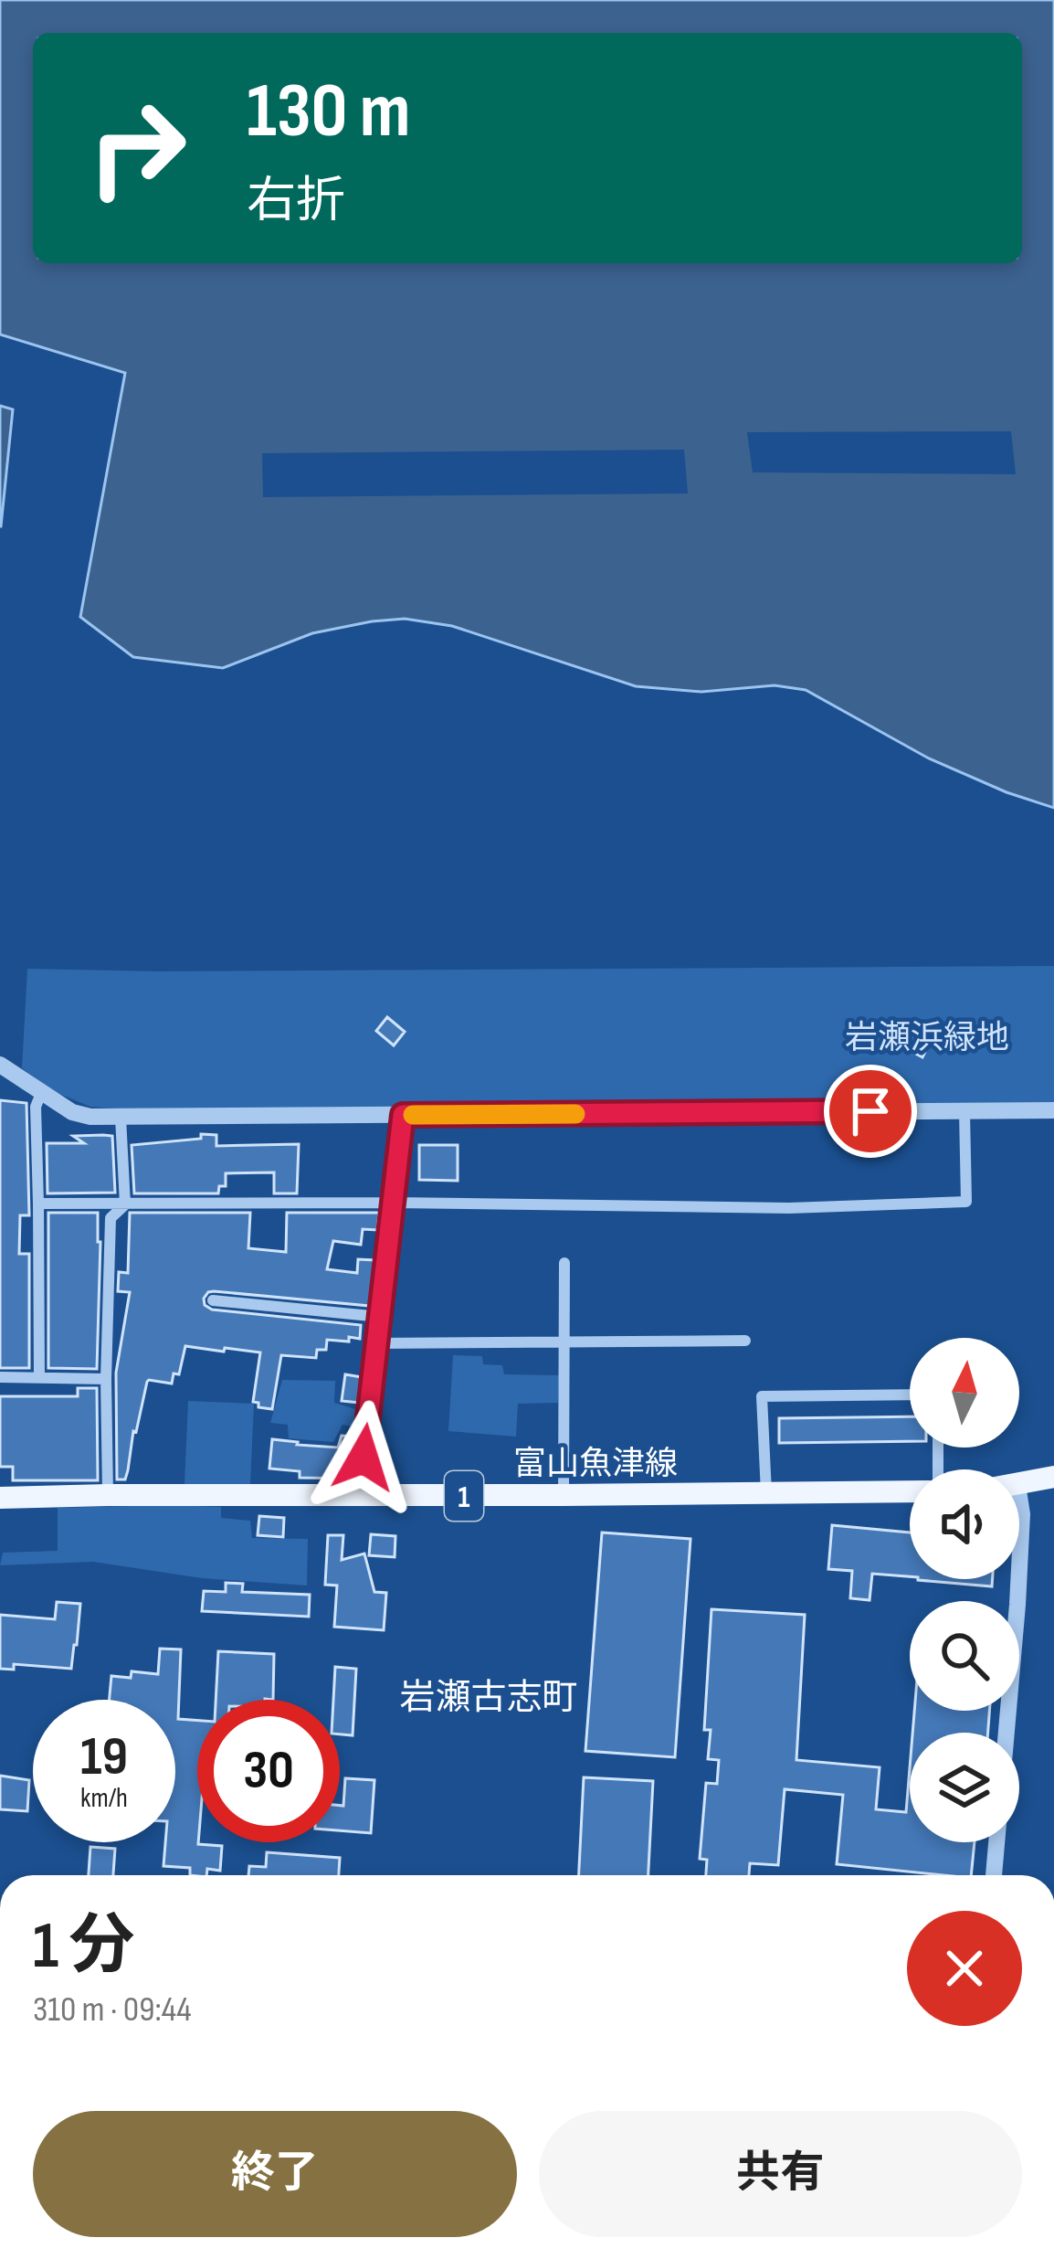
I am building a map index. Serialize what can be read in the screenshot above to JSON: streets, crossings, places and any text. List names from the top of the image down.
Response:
{
  "streets": {
    "main road": ["富山魚津線", "1"]
  },
  "districts": ["岩瀬古志町"],
  "parks": ["岩瀬浜緑地"],
  "north": "top",
  "page": {
    "turn": ["130 m", "右折"],
    "speed": "19 km/h",
    "limit": "30",
    "heading": ["1 分", "310 m · 09:44"],
    "buttons": ["終了", "共有"]
  }
}
